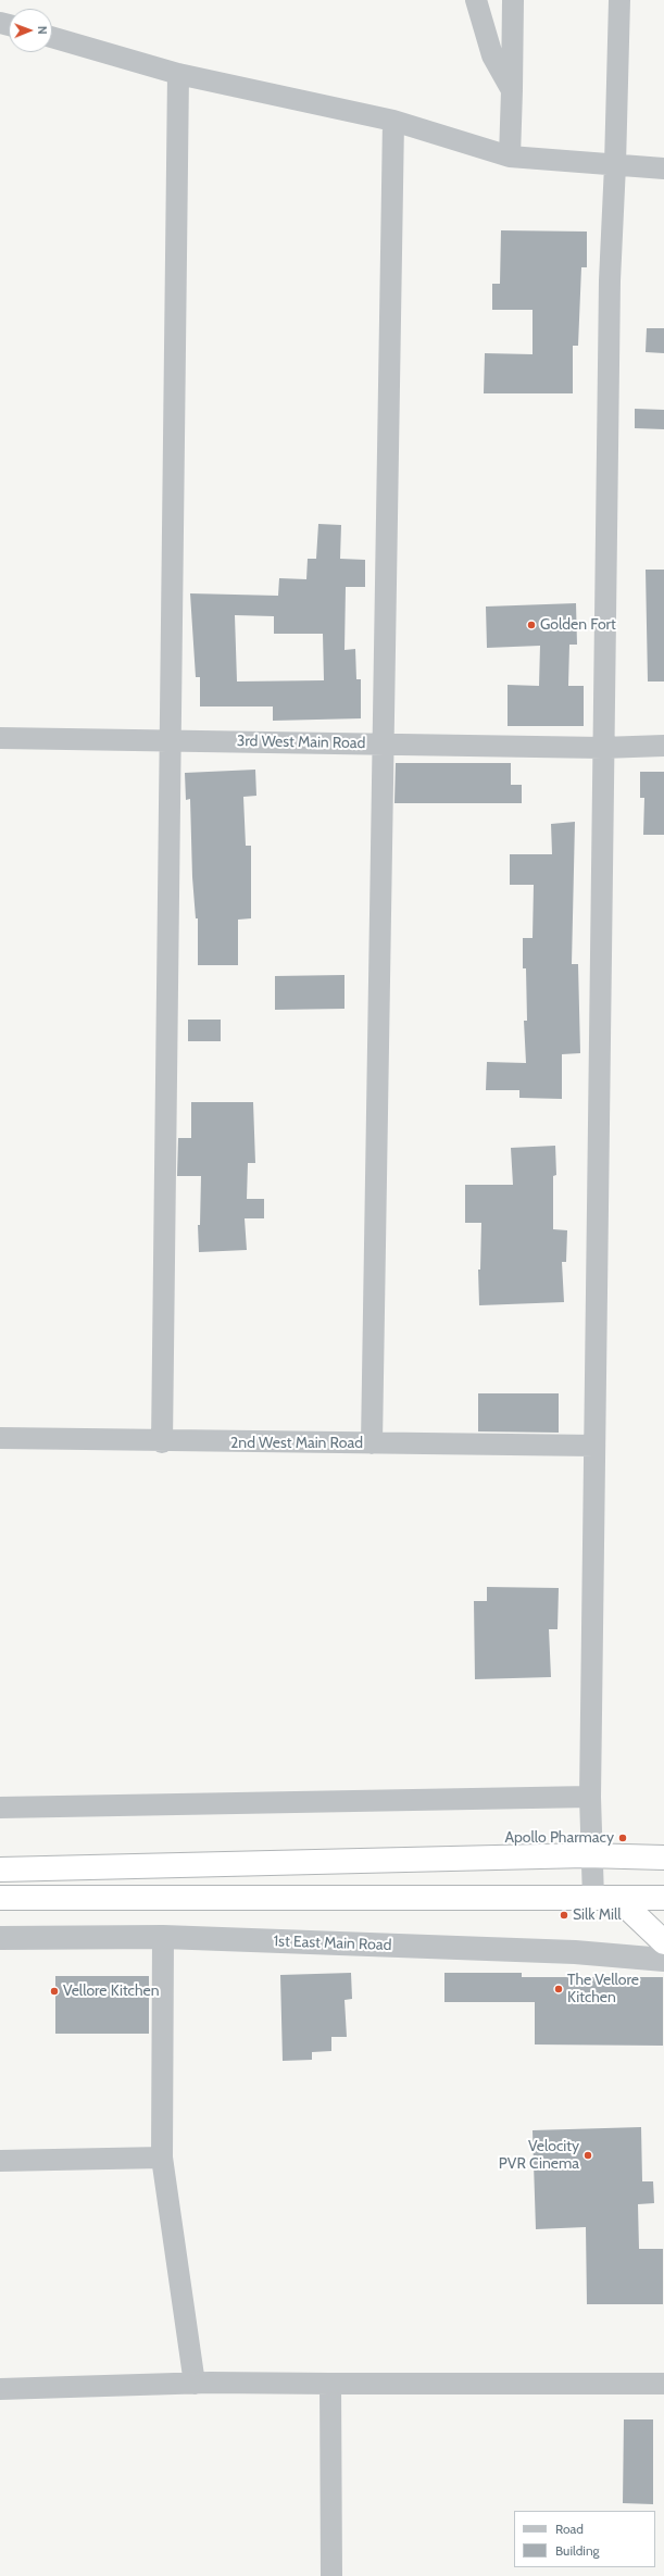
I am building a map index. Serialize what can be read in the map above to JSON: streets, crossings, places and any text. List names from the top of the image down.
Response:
{
  "streets": {
    "street": ["3rd West Main Road", "2nd West Main Road", "1st East Main Road"]
  },
  "places": [
    "Golden Fort",
    "Apollo Pharmacy",
    "Silk Mill",
    "The Vellore Kitchen",
    "Vellore Kitchen",
    "Velocity PVR Cinema"
  ],
  "legend": ["Road", "Building"],
  "north": "right"
}
